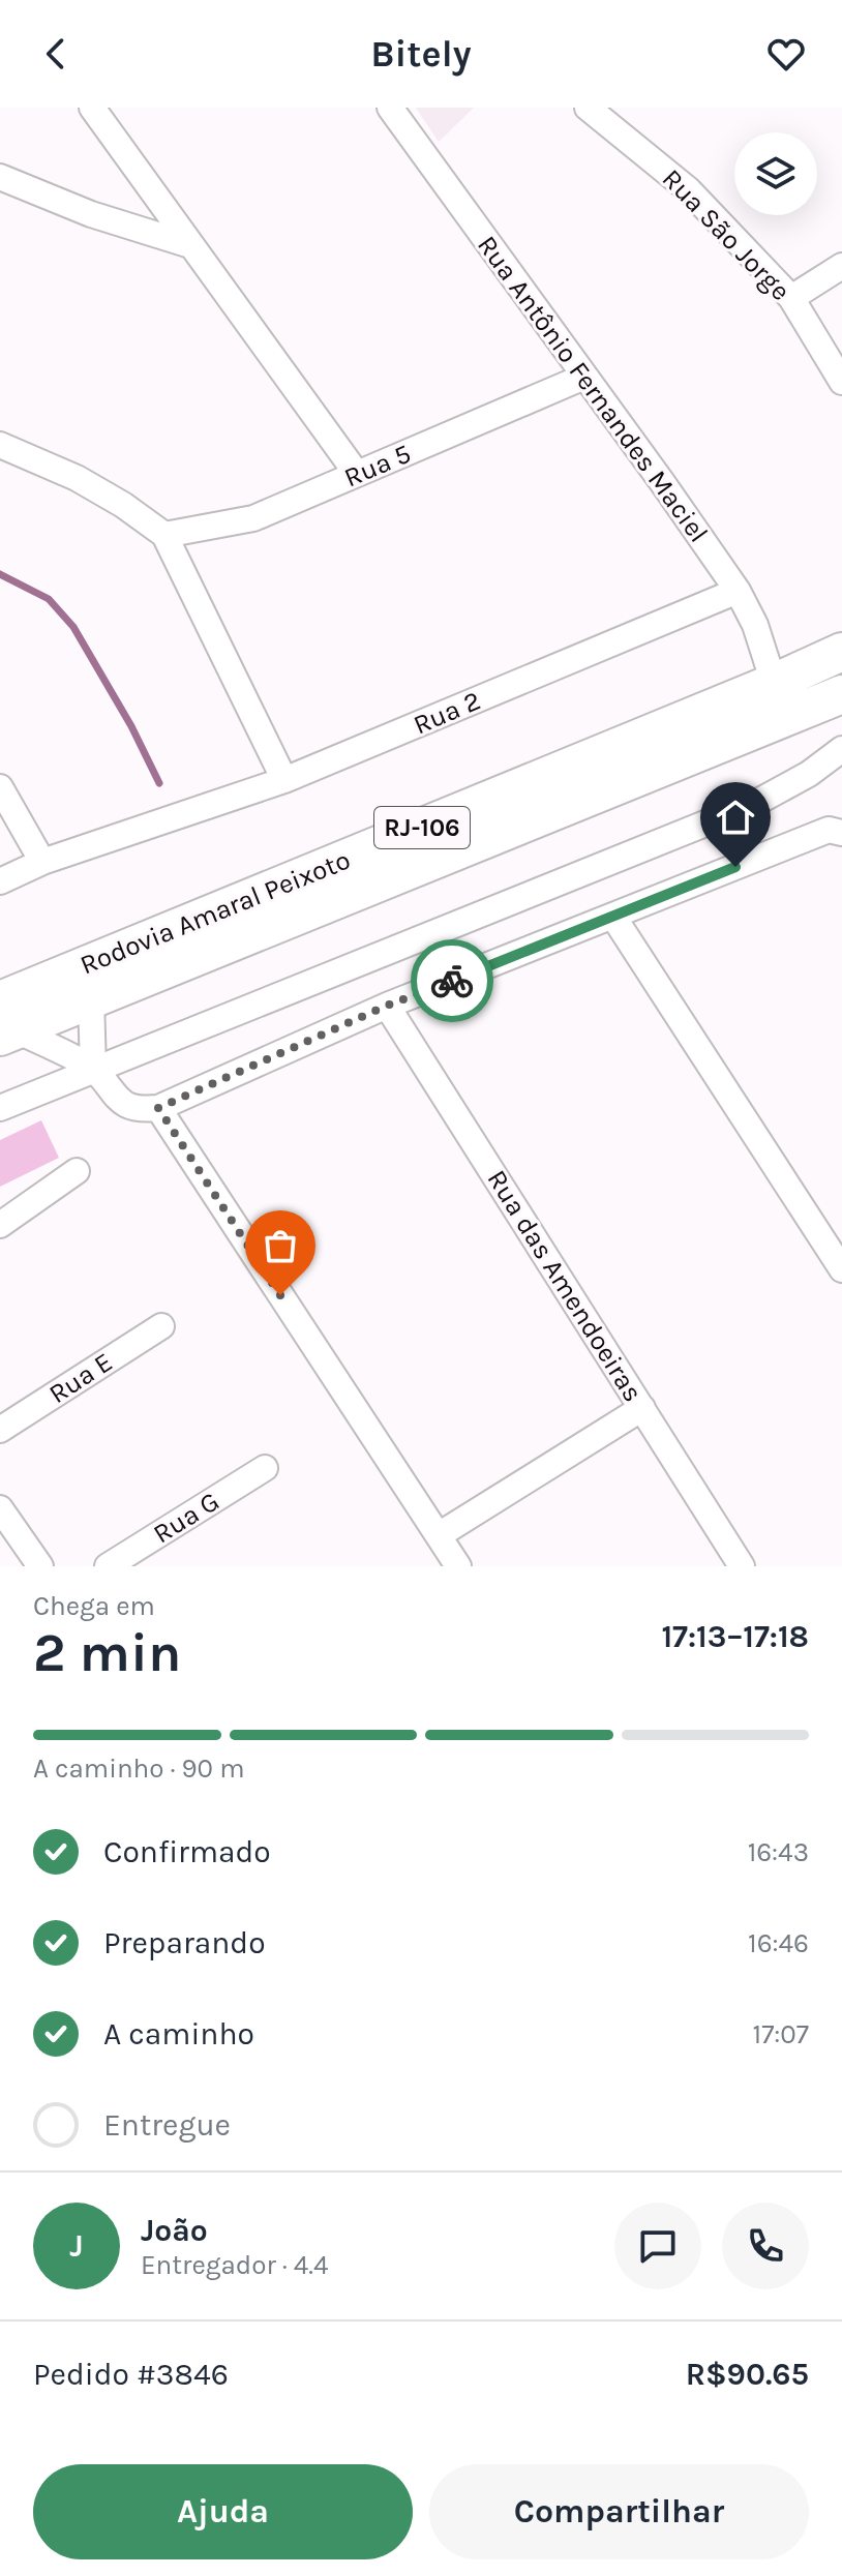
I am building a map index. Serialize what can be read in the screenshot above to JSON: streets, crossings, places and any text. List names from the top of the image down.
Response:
{
  "streets": {
    "highway": ["RJ-106", "Rodovia Amaral Peixoto"],
    "street": [
      "Rua São Jorge",
      "Rua Antônio Fernandes Maciel",
      "Rua 5",
      "Rua 2",
      "Rua das Amendoeiras",
      "Rua E",
      "Rua G"
    ]
  },
  "crossings": [
    ["Rua Antônio Fernandes Maciel", "Rua 5"],
    ["Rua Antônio Fernandes Maciel", "Rua 2"],
    ["Rua Antônio Fernandes Maciel", "Rodovia Amaral Peixoto"]
  ],
  "page": {
    "header": "Bitely",
    "heading": ["2 min", "Chega em", "17:13–17:18"],
    "panel": [
      "João",
      "Entregador · 4.4",
      "Pedido #3846",
      "R$90.65"
    ],
    "bar": "A caminho · 90 m",
    "list": [
      ["Confirmado", "16:43"],
      ["Preparando", "16:46"],
      ["A caminho", "17:07"],
      "Entregue"
    ],
    "round": "J",
    "buttons": ["Ajuda", "Compartilhar"]
  }
}
